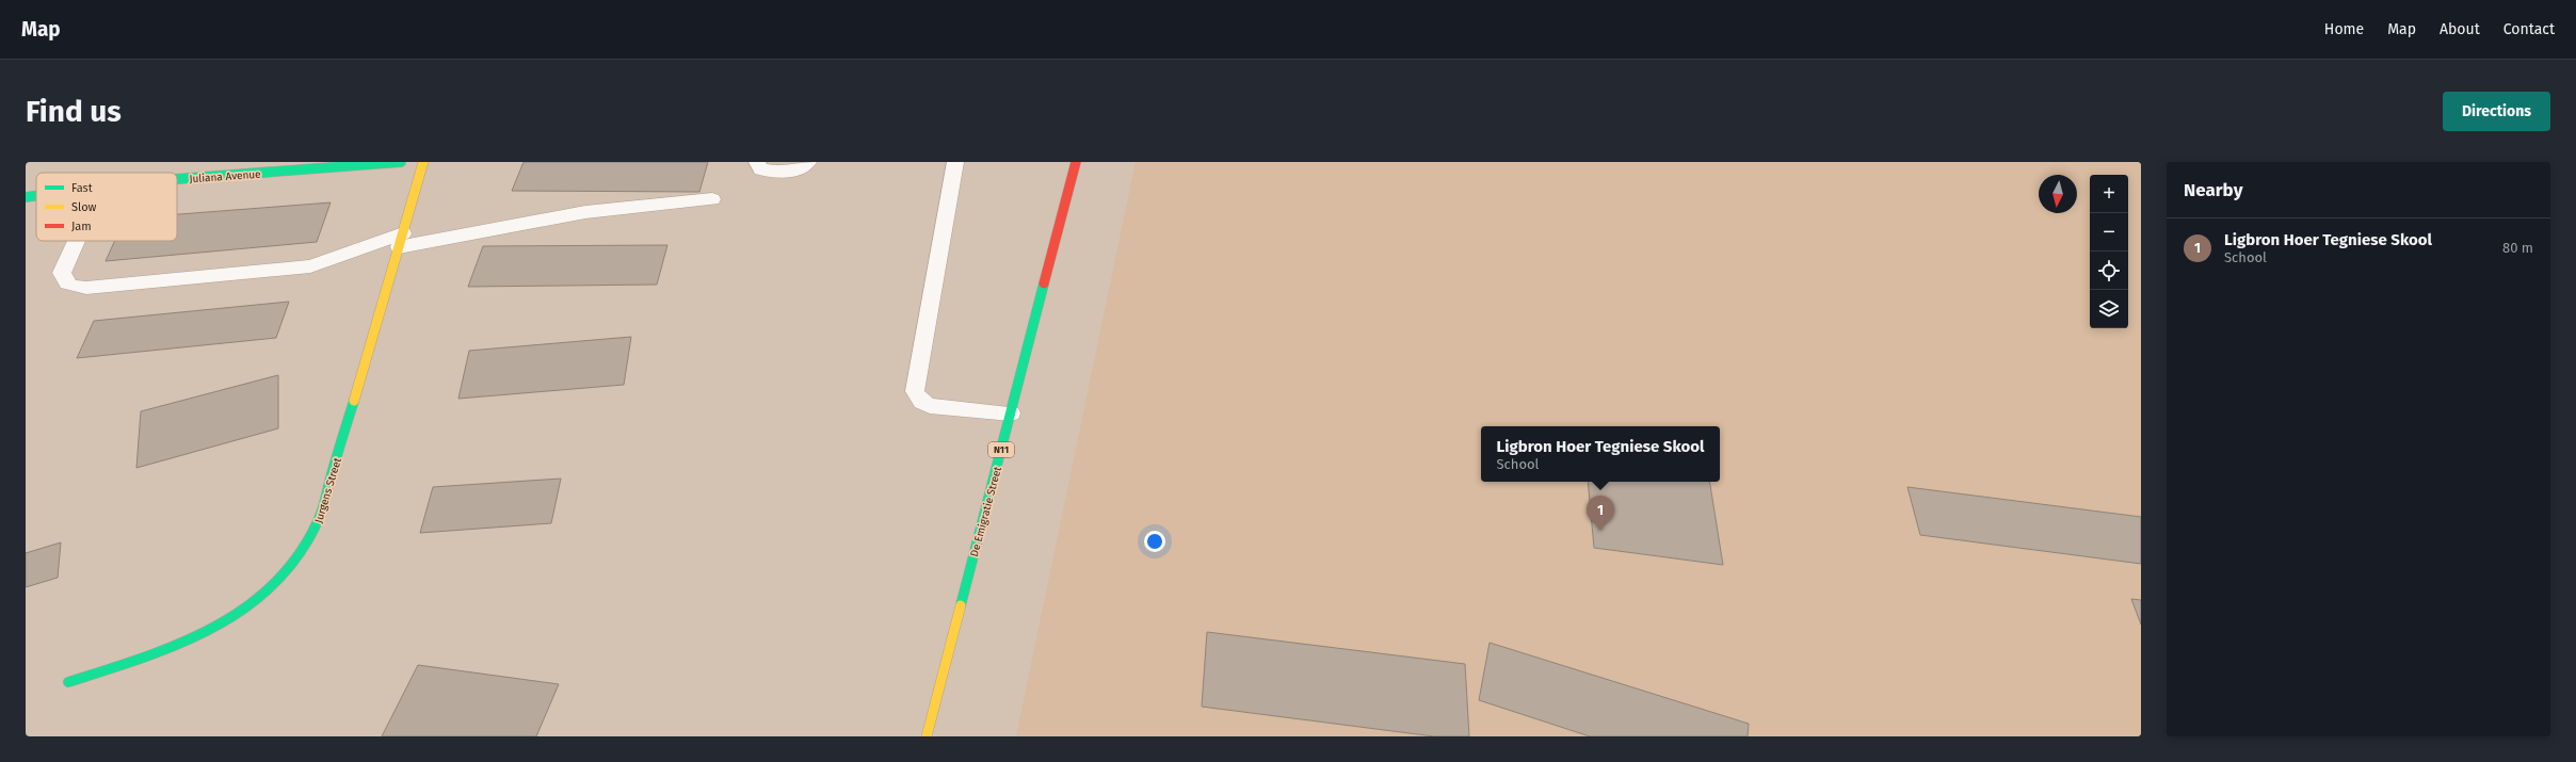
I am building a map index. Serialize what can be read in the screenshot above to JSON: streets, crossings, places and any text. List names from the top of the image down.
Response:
{
  "streets": {
    "main road": [
      "Juliana Avenue",
      "N11",
      "Jurgens Street",
      "De Emigratie Street"
    ]
  },
  "legend": ["Fast", "Slow", "Jam"],
  "north": "bottom",
  "page": {
    "header": "Map",
    "nav": [
      "Home",
      "Map",
      "About",
      "Contact"
    ],
    "buttons": "Directions",
    "title": "Find us",
    "heading": "Nearby",
    "map_buttons": ["+", "−"],
    "list": [
      {
        "mark": "1",
        "name": "Ligbron Hoer Tegniese Skool",
        "note": "School",
        "value": "80 m"
      }
    ],
    "popup": ["Ligbron Hoer Tegniese Skool", "School"],
    "pins": "1"
  }
}
